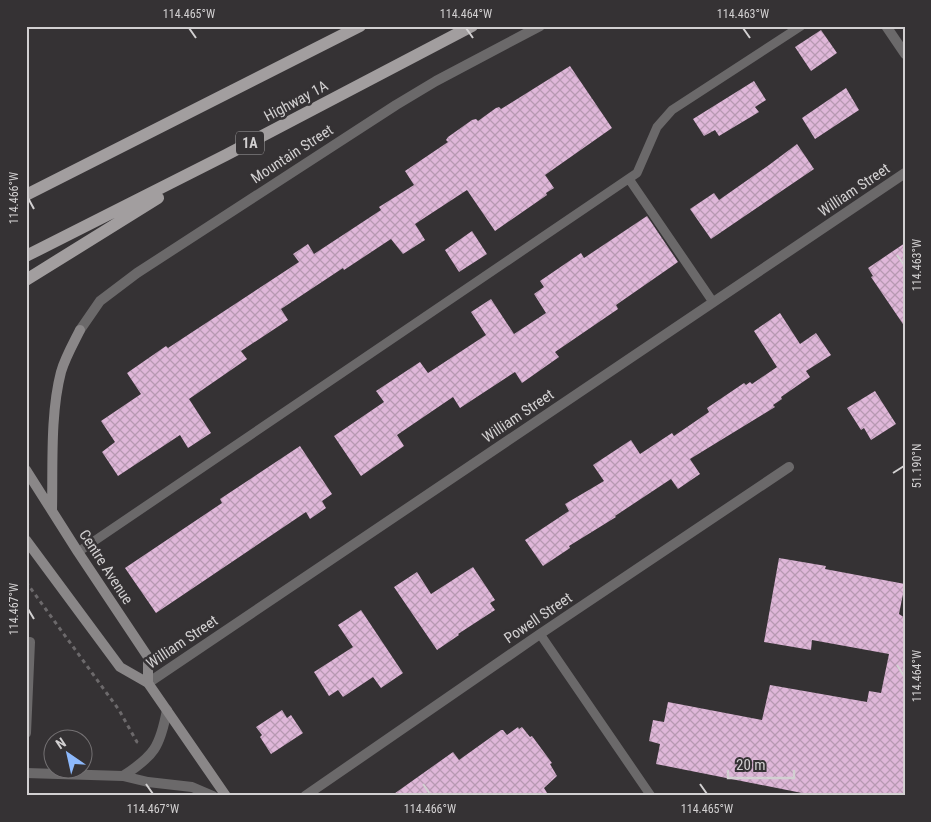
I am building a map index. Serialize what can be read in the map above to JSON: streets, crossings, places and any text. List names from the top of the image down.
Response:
{
  "streets": {
    "main road": ["Highway 1A", "1A", "Centre Avenue"],
    "street": ["Mountain Street", "William Street", "Powell Street"]
  },
  "crossings": [
    ["William Street", "Centre Avenue"]
  ],
  "scale_bar": "20 m",
  "north": "top left",
  "coordinates": [
    "114.465°W",
    "114.464°W",
    "114.463°W",
    "114.466°W",
    "51.190°N",
    "114.467°W"
  ]
}
